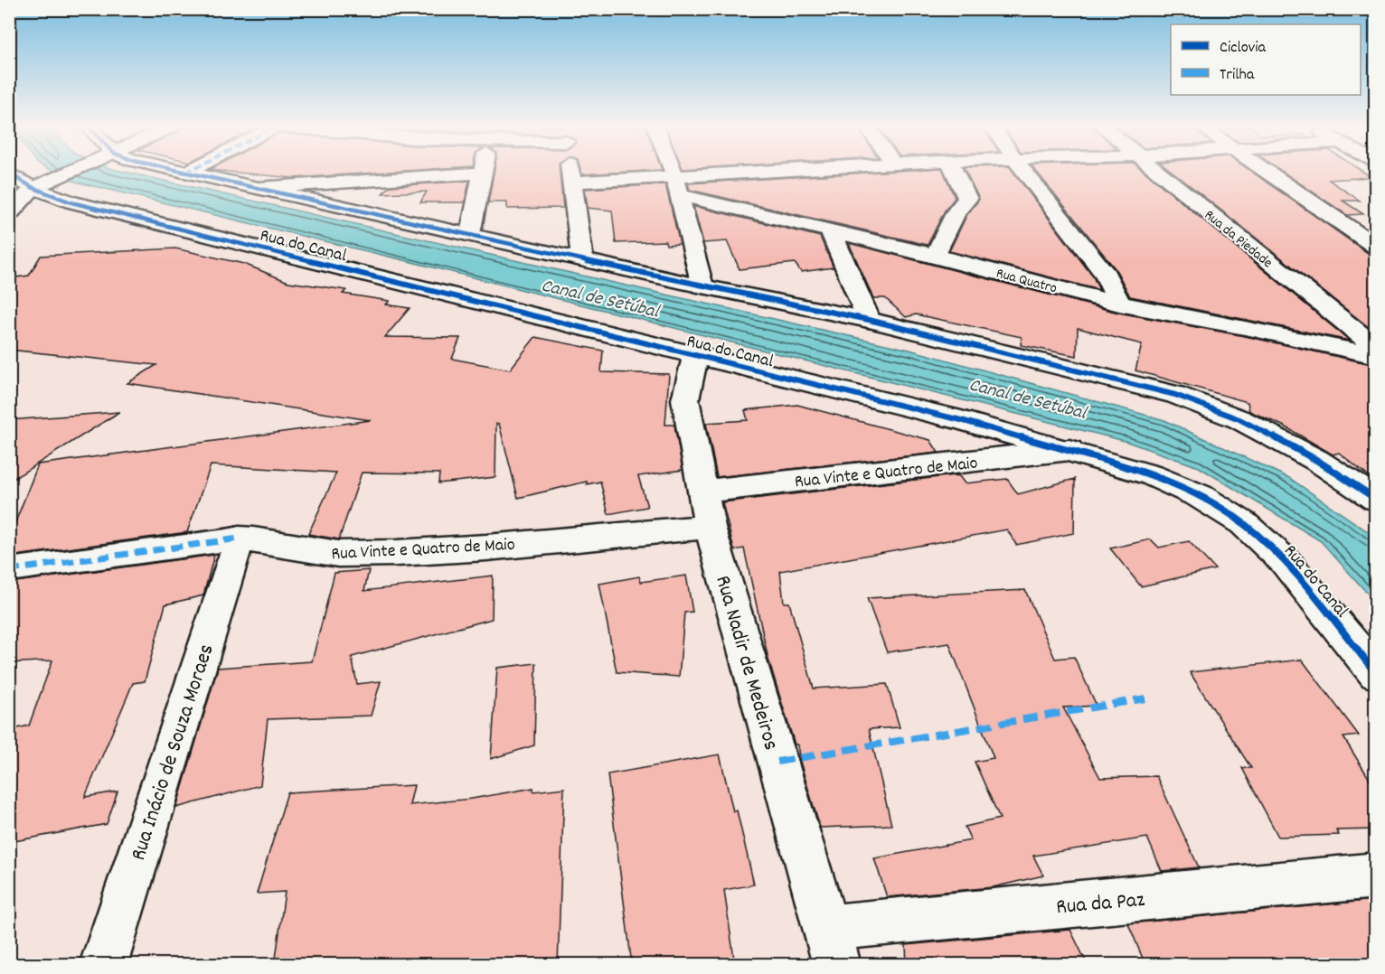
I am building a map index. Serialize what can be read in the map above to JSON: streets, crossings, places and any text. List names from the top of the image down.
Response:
{
  "streets": {
    "street": [
      "Rua da Piedade",
      "Rua do Canal",
      "Rua Quatro",
      "Rua Vinte e Quatro de Maio",
      "Rua Nadir de Medeiros",
      "Rua Inácio de Souza Moraes",
      "Rua da Paz"
    ]
  },
  "crossings": [
    ["Rua do Canal", "Rua Vinte e Quatro de Maio"],
    ["Rua do Canal", "Rua Nadir de Medeiros"],
    ["Rua Vinte e Quatro de Maio", "Rua Nadir de Medeiros"],
    ["Rua Vinte e Quatro de Maio", "Rua Inácio de Souza Moraes"],
    ["Rua Nadir de Medeiros", "Rua da Paz"]
  ],
  "water": ["Canal de Setúbal"],
  "legend": ["Ciclovia", "Trilha"]
}
